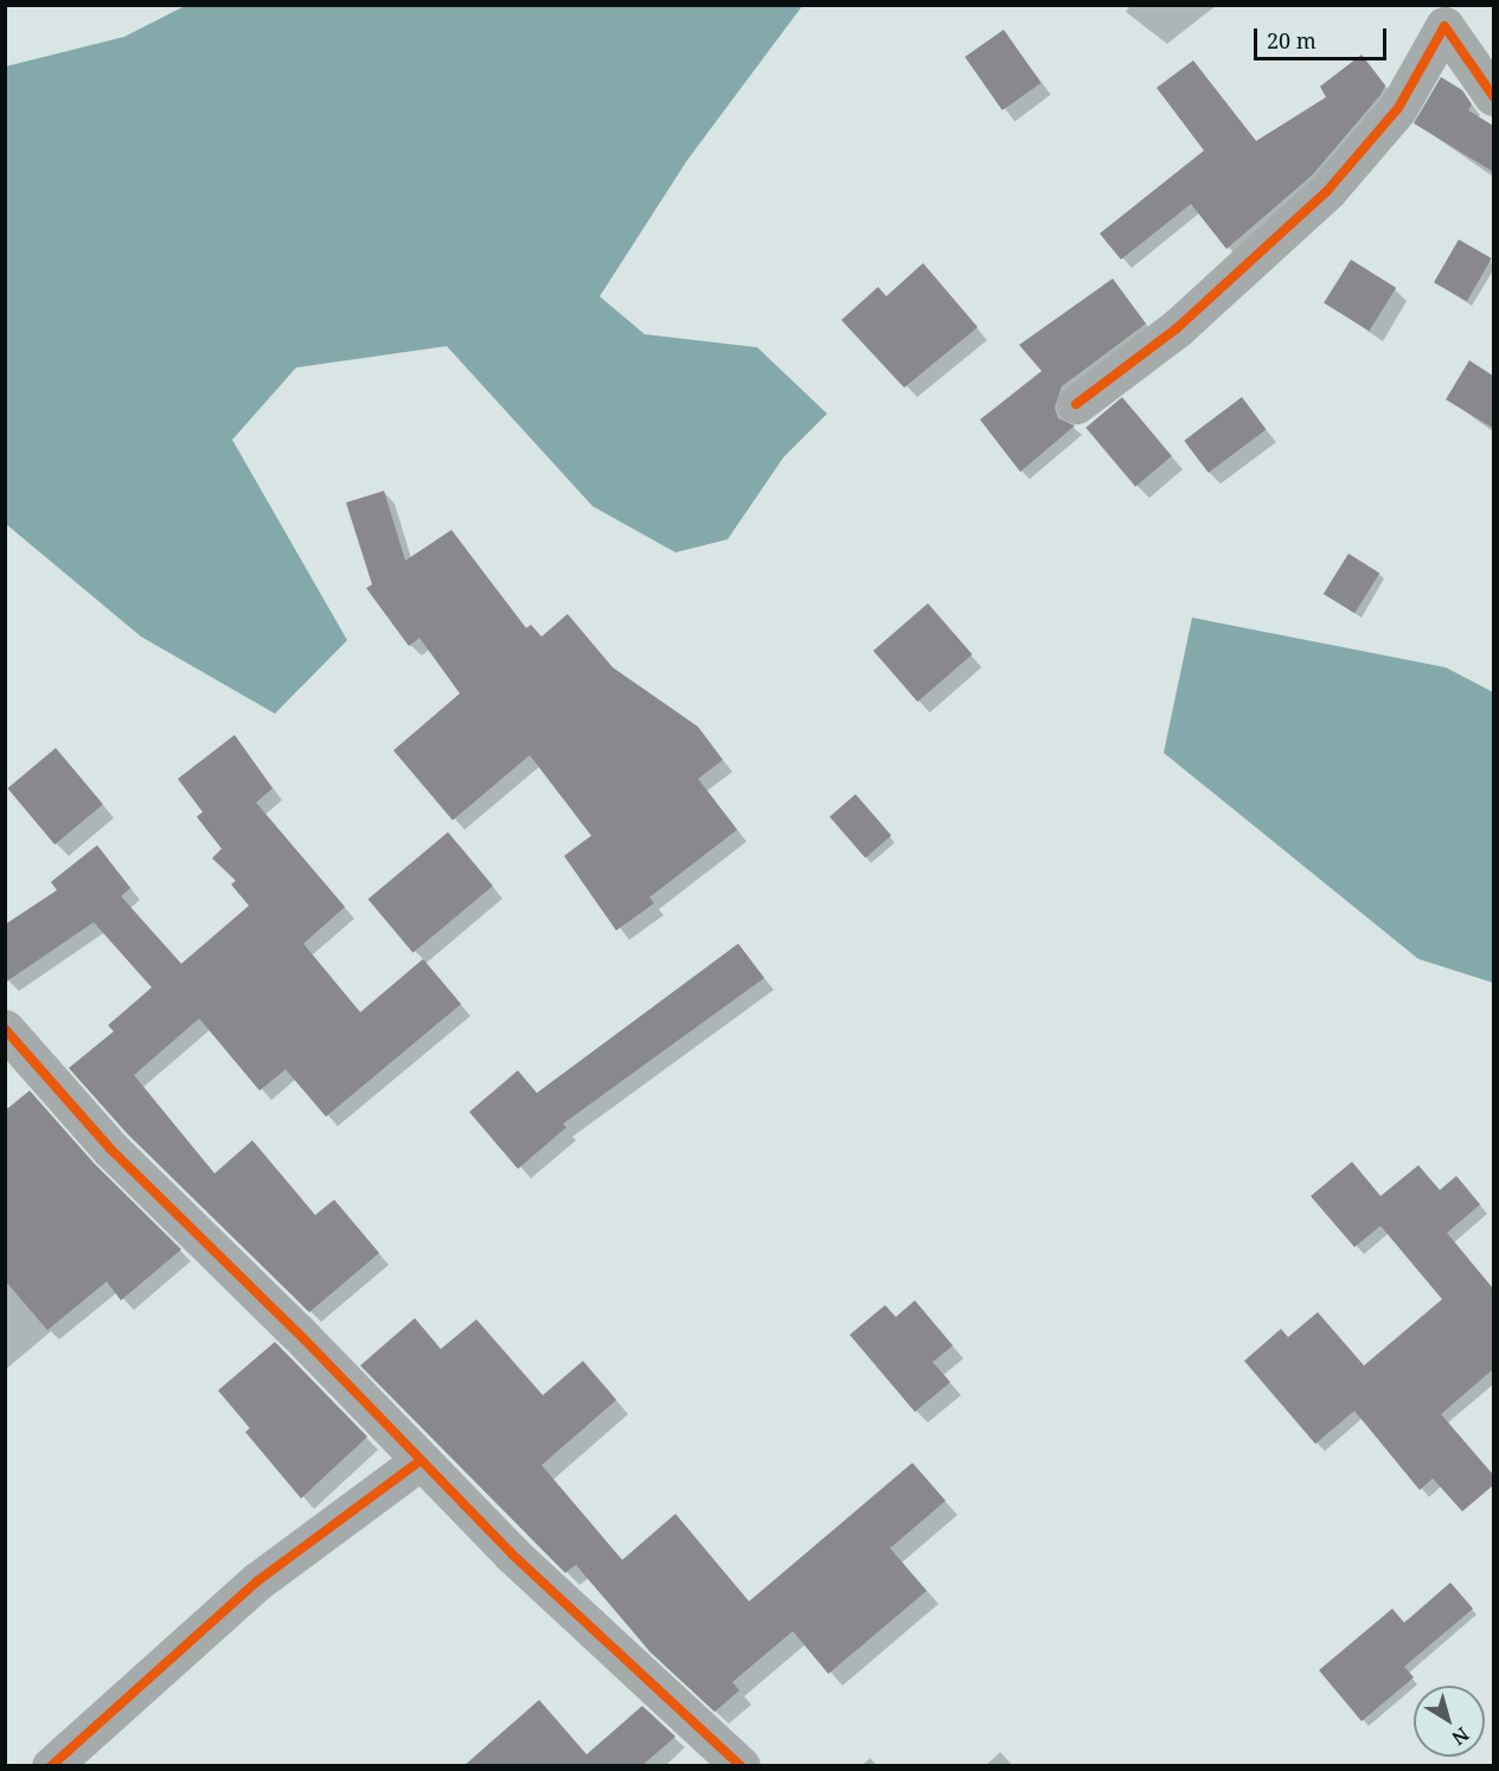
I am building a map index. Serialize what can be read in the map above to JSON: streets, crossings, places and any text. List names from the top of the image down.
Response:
{
  "scale_bar": "20 m",
  "north": "bottom right"
}
